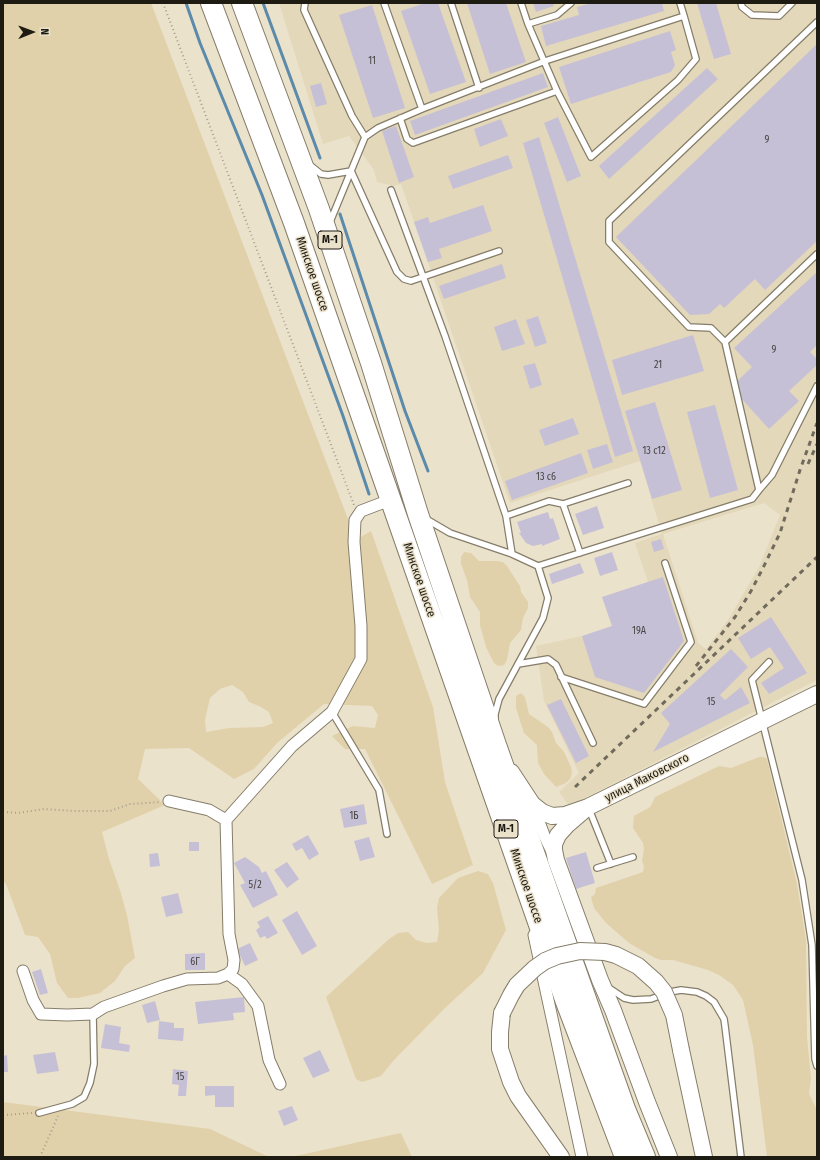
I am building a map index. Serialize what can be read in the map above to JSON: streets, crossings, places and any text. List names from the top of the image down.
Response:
{
  "streets": {
    "highway": ["М-1", "Минское шоссе"],
    "main road": ["улица Маковского"]
  },
  "crossings": [
    ["Минское шоссе", "улица Маковского"]
  ],
  "house_numbers": [
    "11",
    "9",
    "9",
    "21",
    "13 с12",
    "13 с6",
    "19А",
    "15",
    "1Б",
    "5/2",
    "6Г",
    "15"
  ],
  "north": "right"
}
